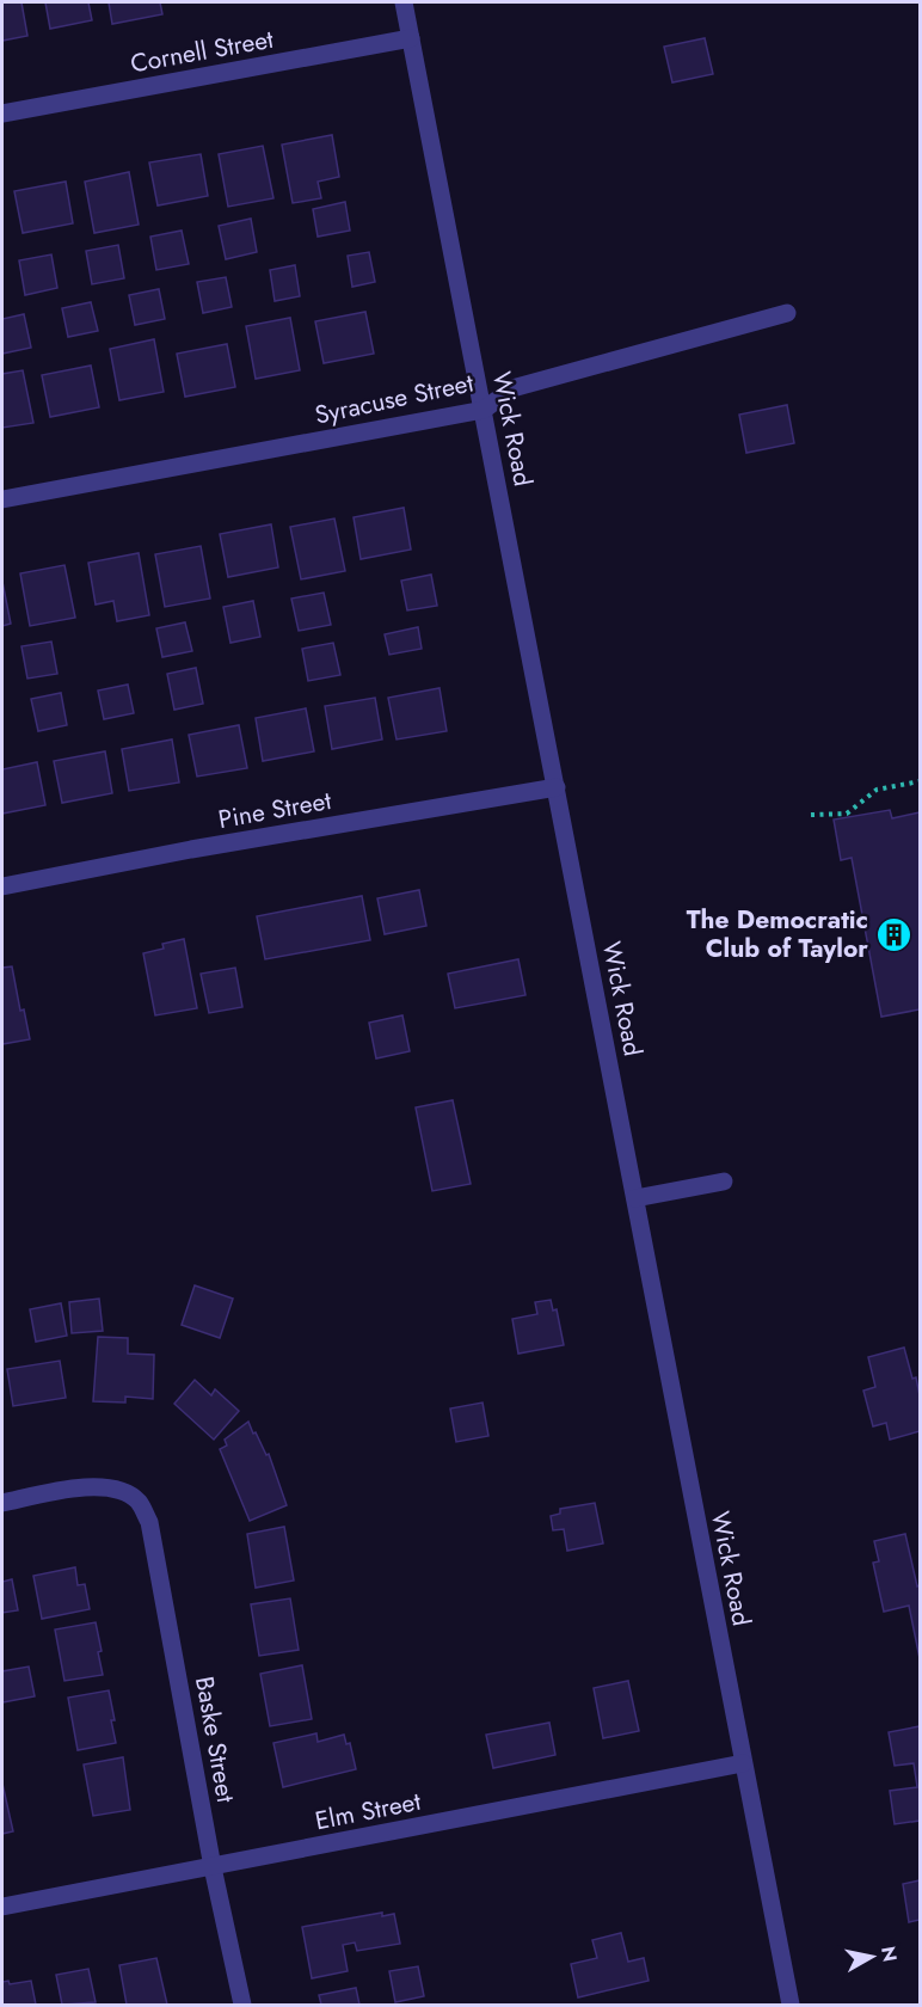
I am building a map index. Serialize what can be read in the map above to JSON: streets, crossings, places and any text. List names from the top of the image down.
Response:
{
  "streets": {
    "street": [
      "Cornell Street",
      "Syracuse Street",
      "Wick Road",
      "Pine Street",
      "Baske Street",
      "Elm Street"
    ]
  },
  "crossings": [
    ["Cornell Street", "Wick Road"],
    ["Syracuse Street", "Wick Road"],
    ["Wick Road", "Pine Street"],
    ["Wick Road", "Elm Street"],
    ["Baske Street", "Elm Street"]
  ],
  "places": {
    "building": ["The Democratic Club of Taylor"]
  },
  "north": "right"
}
